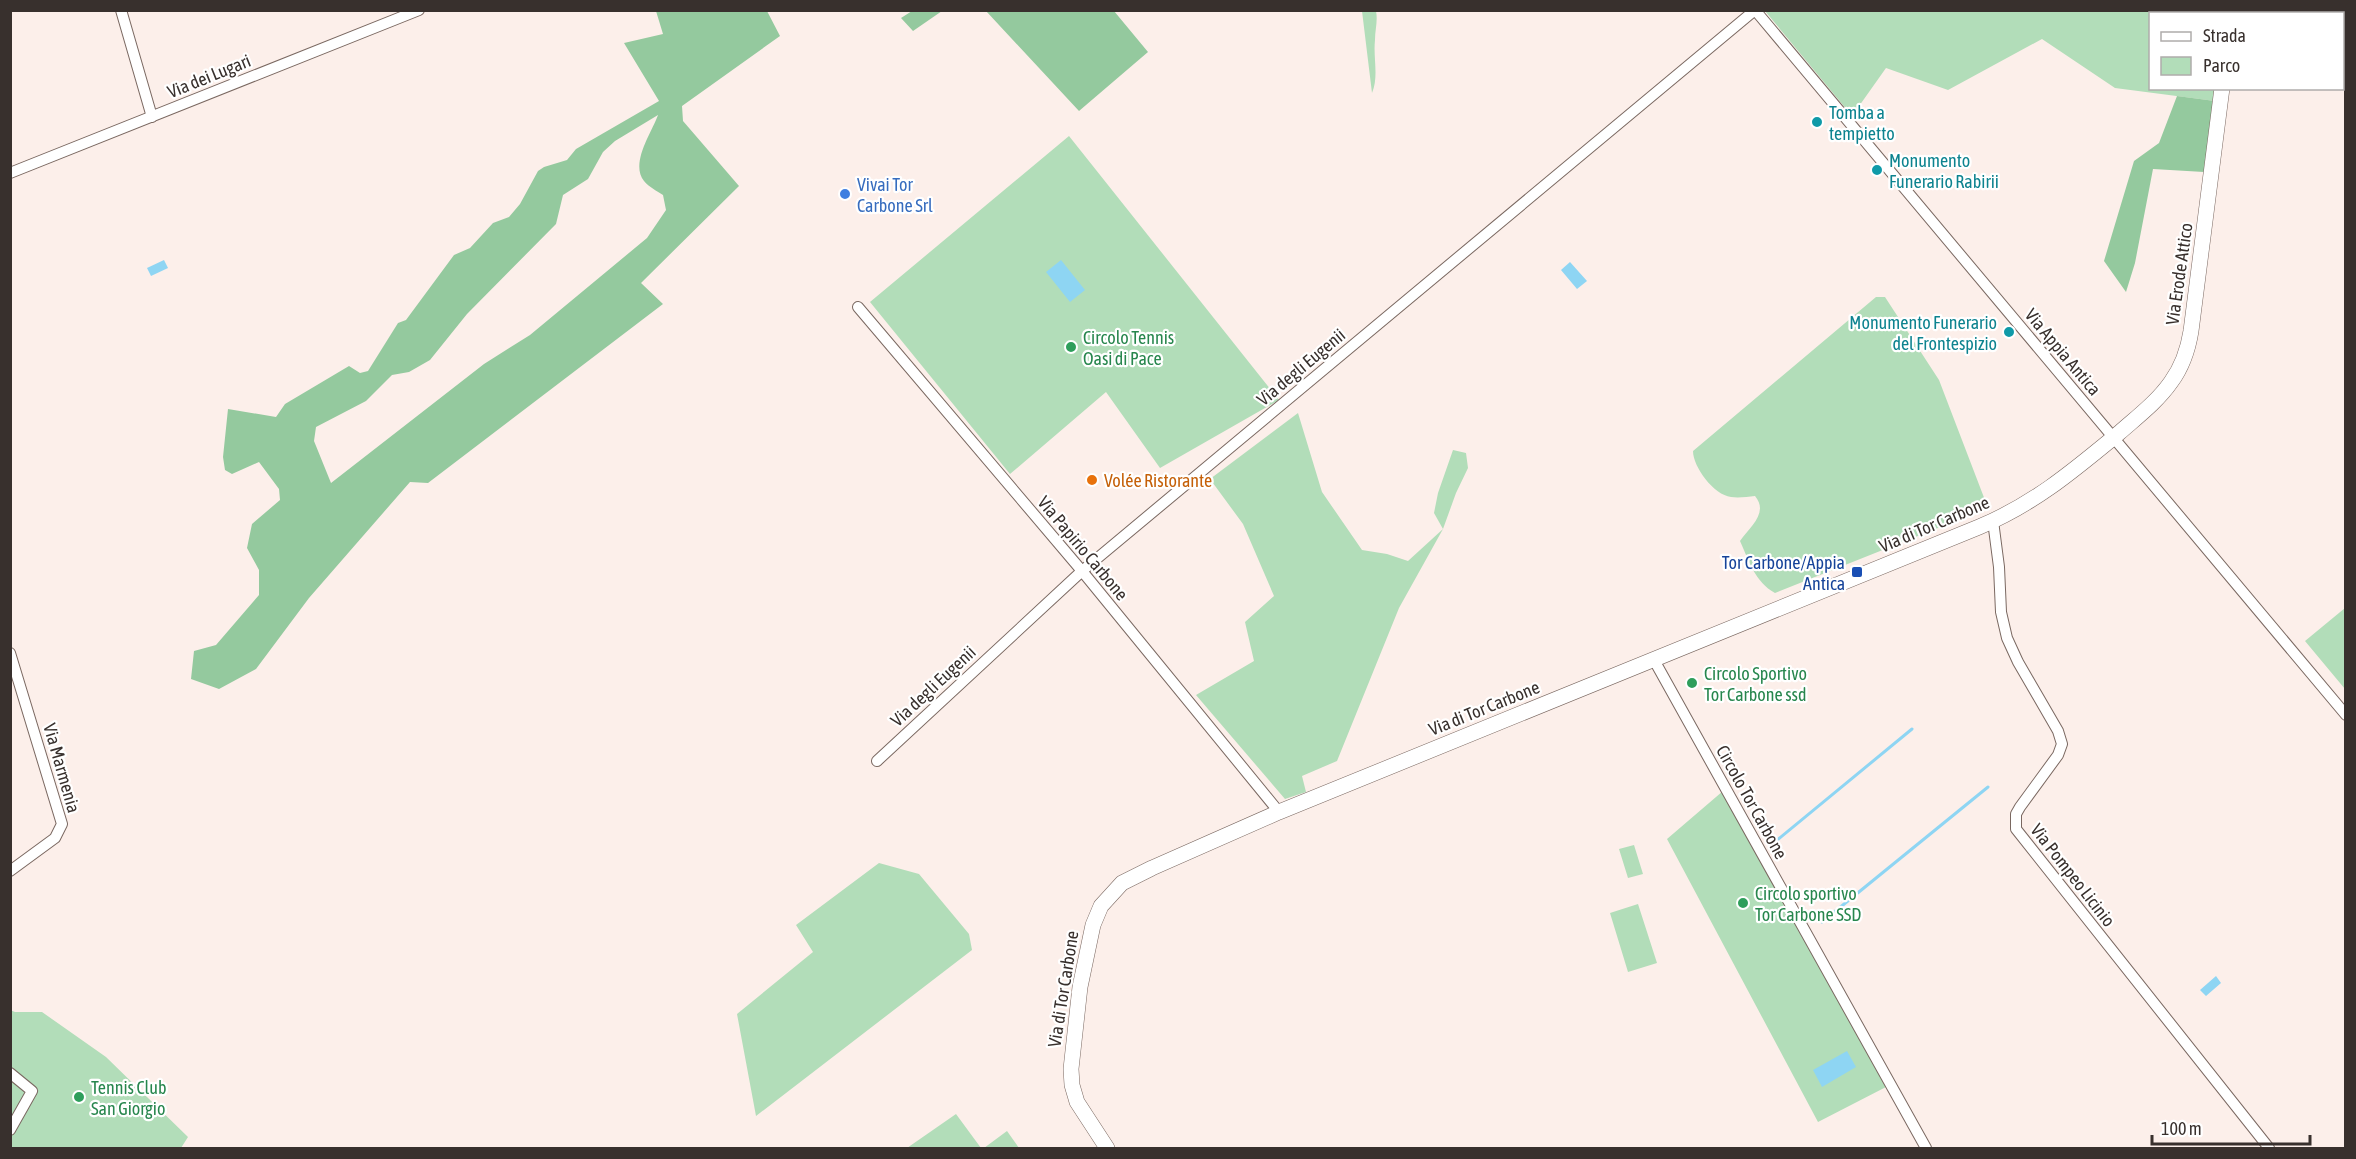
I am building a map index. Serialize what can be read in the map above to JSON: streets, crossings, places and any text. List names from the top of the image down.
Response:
{
  "streets": {
    "main road": ["Via Erode Attico", "Via di Tor Carbone"],
    "street": [
      "Via dei Lugari",
      "Via Appia Antica",
      "Via degli Eugenii",
      "Via Papirio Carbone",
      "Via Marmenia",
      "Circolo Tor Carbone",
      "Via Pompeo Licinio"
    ]
  },
  "crossings": [
    ["Via Erode Attico", "Via Appia Antica"],
    ["Via Erode Attico", "Via di Tor Carbone"],
    ["Via Appia Antica", "Via degli Eugenii"],
    ["Via Appia Antica", "Via di Tor Carbone"],
    ["Via degli Eugenii", "Via Papirio Carbone"],
    ["Via di Tor Carbone", "Via Papirio Carbone"],
    ["Via di Tor Carbone", "Circolo Tor Carbone"],
    ["Via di Tor Carbone", "Via Pompeo Licinio"]
  ],
  "places": {
    "other": [
      "Tomba a tempietto",
      "Monumento Funerario Rabirii",
      "Vivai Tor Carbone Srl",
      "Monumento Funerario del Frontespizio",
      "Circolo Tennis Oasi di Pace",
      "Volée Ristorante",
      "Circolo Sportivo Tor Carbone ssd",
      "Circolo sportivo Tor Carbone SSD",
      "Tennis Club San Giorgio"
    ],
    "transit": ["Tor Carbone/Appia Antica"]
  },
  "legend": ["Strada", "Parco"],
  "scale_bar": "100 m"
}
